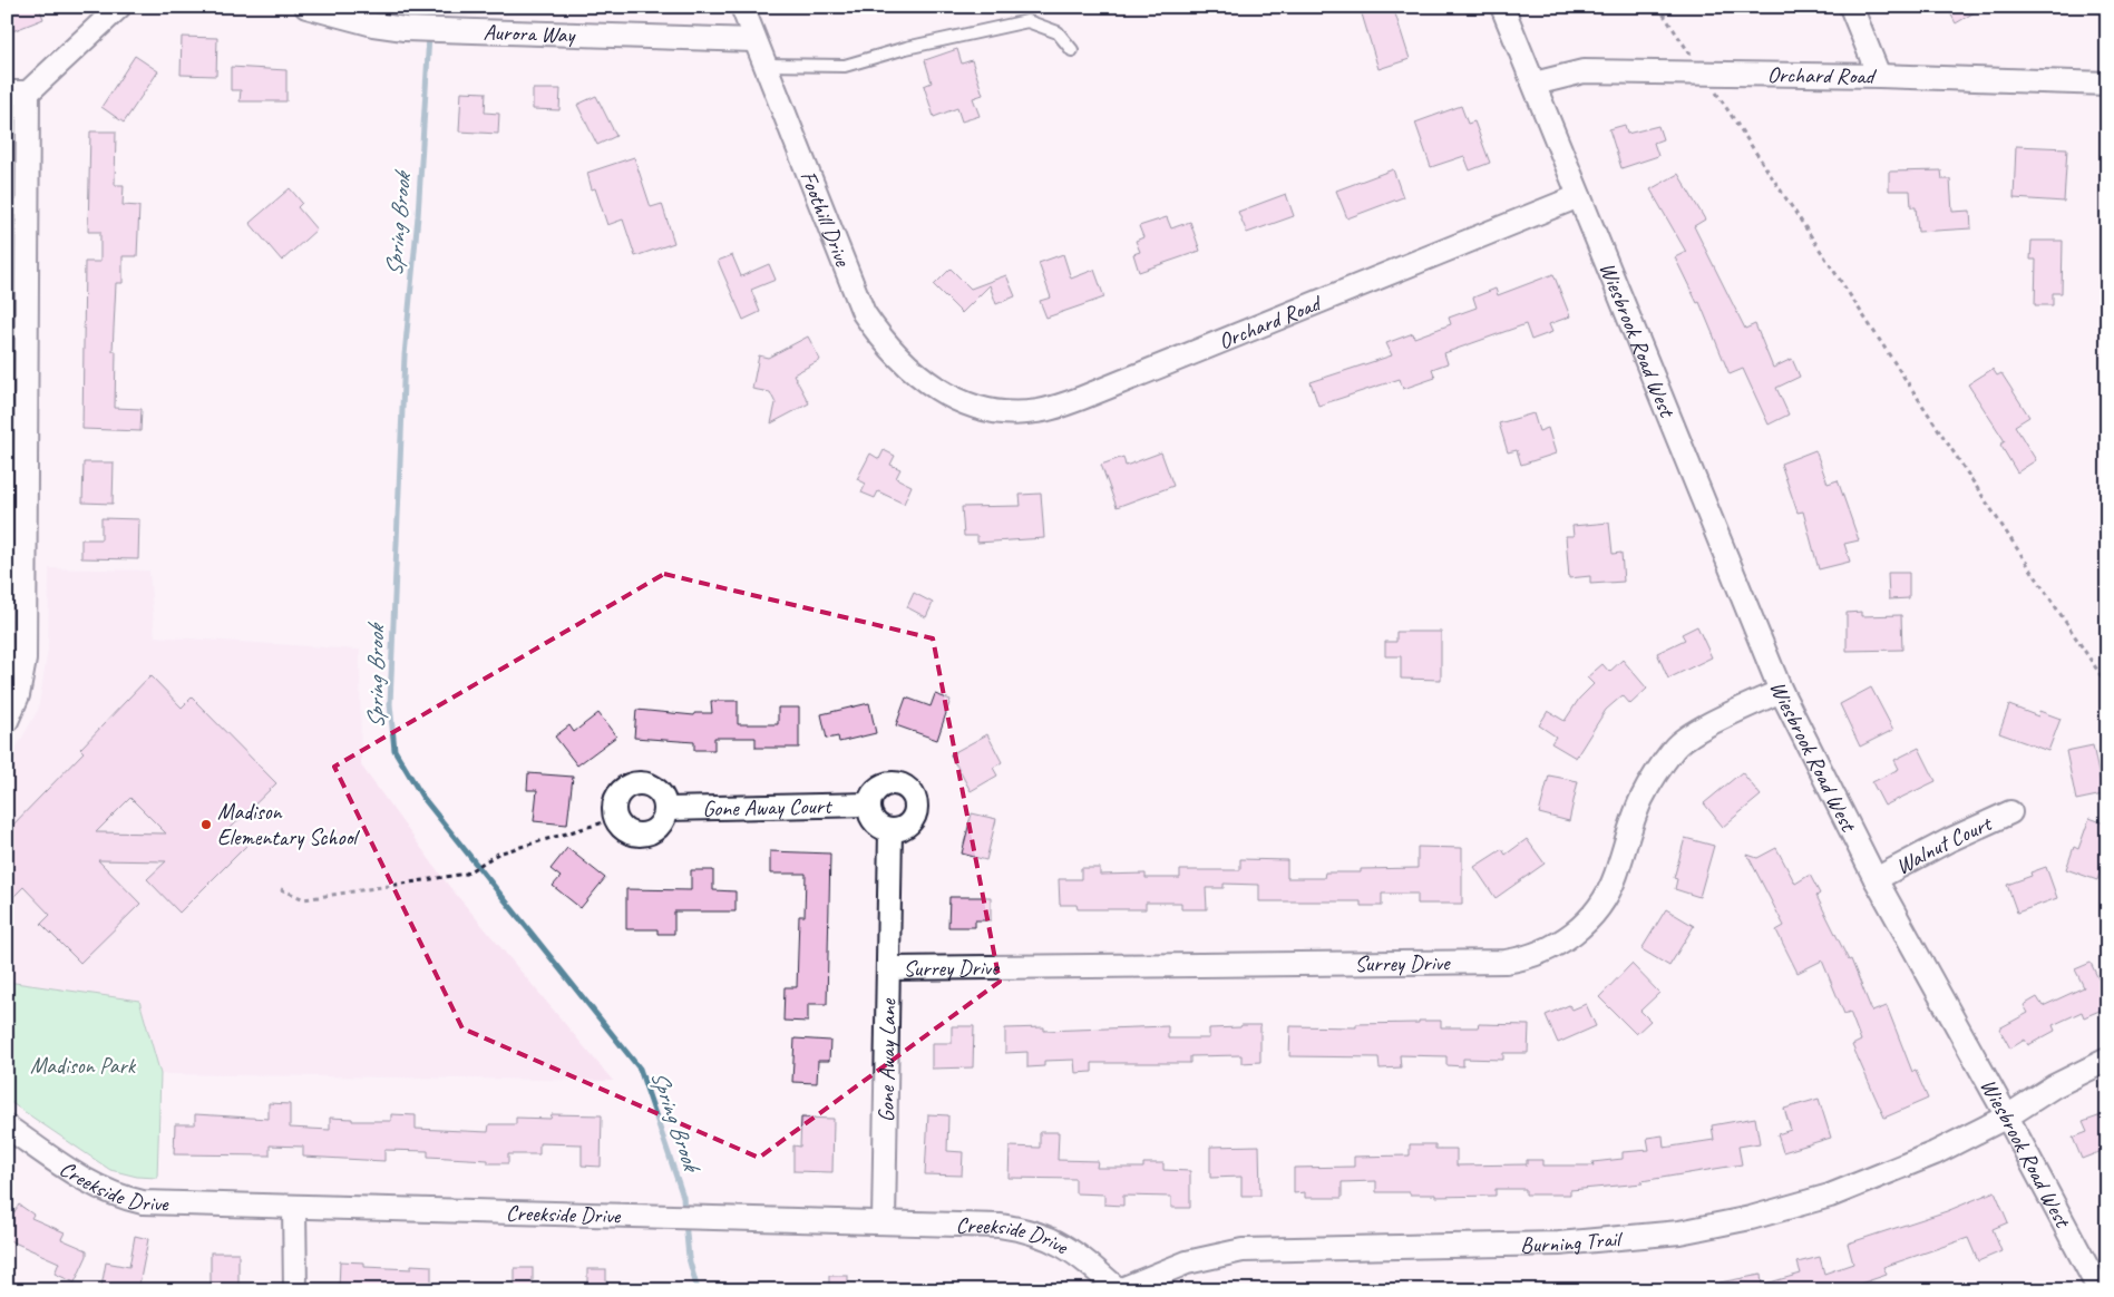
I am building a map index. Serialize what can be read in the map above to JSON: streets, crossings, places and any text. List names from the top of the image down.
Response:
{
  "streets": {
    "street": [
      "Aurora Way",
      "Orchard Road",
      "Foothill Drive",
      "Wiesbrook Road West",
      "Gone Away Court",
      "Walnut Court",
      "Surrey Drive",
      "Gone Away Lane",
      "Creekside Drive",
      "Burning Trail"
    ]
  },
  "crossings": [
    ["Aurora Way", "Foothill Drive"],
    ["Orchard Road", "Foothill Drive"],
    ["Orchard Road", "Wiesbrook Road West"],
    ["Wiesbrook Road West", "Walnut Court"],
    ["Wiesbrook Road West", "Surrey Drive"],
    ["Wiesbrook Road West", "Burning Trail"],
    ["Gone Away Court", "Gone Away Lane"],
    ["Surrey Drive", "Gone Away Lane"],
    ["Gone Away Lane", "Creekside Drive"],
    ["Creekside Drive", "Burning Trail"]
  ],
  "water": ["Spring Brook"],
  "parks": ["Madison Park"],
  "places": ["Madison Elementary School"]
}
